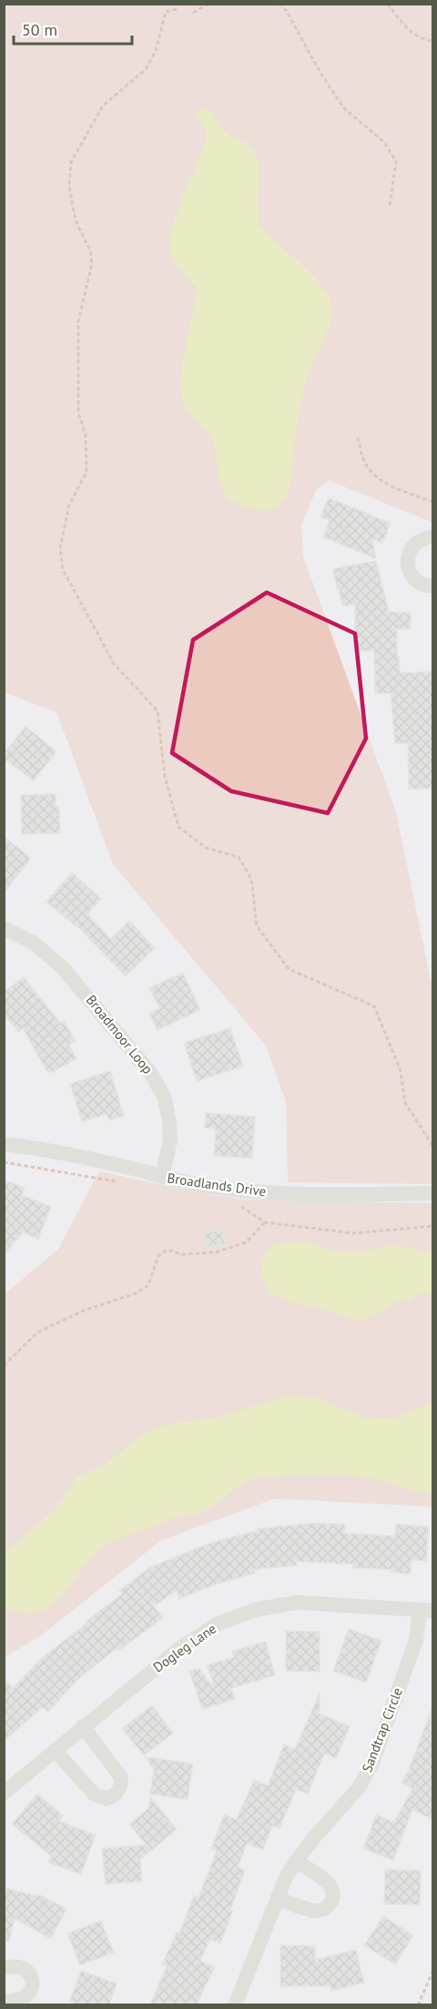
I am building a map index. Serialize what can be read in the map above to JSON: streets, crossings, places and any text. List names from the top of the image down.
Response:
{
  "streets": {
    "street": [
      "Broadmoor Loop",
      "Broadlands Drive",
      "Dogleg Lane",
      "Sandtrap Circle"
    ]
  },
  "crossings": [
    ["Broadmoor Loop", "Broadlands Drive"],
    ["Dogleg Lane", "Sandtrap Circle"]
  ],
  "scale_bar": "50 m"
}
